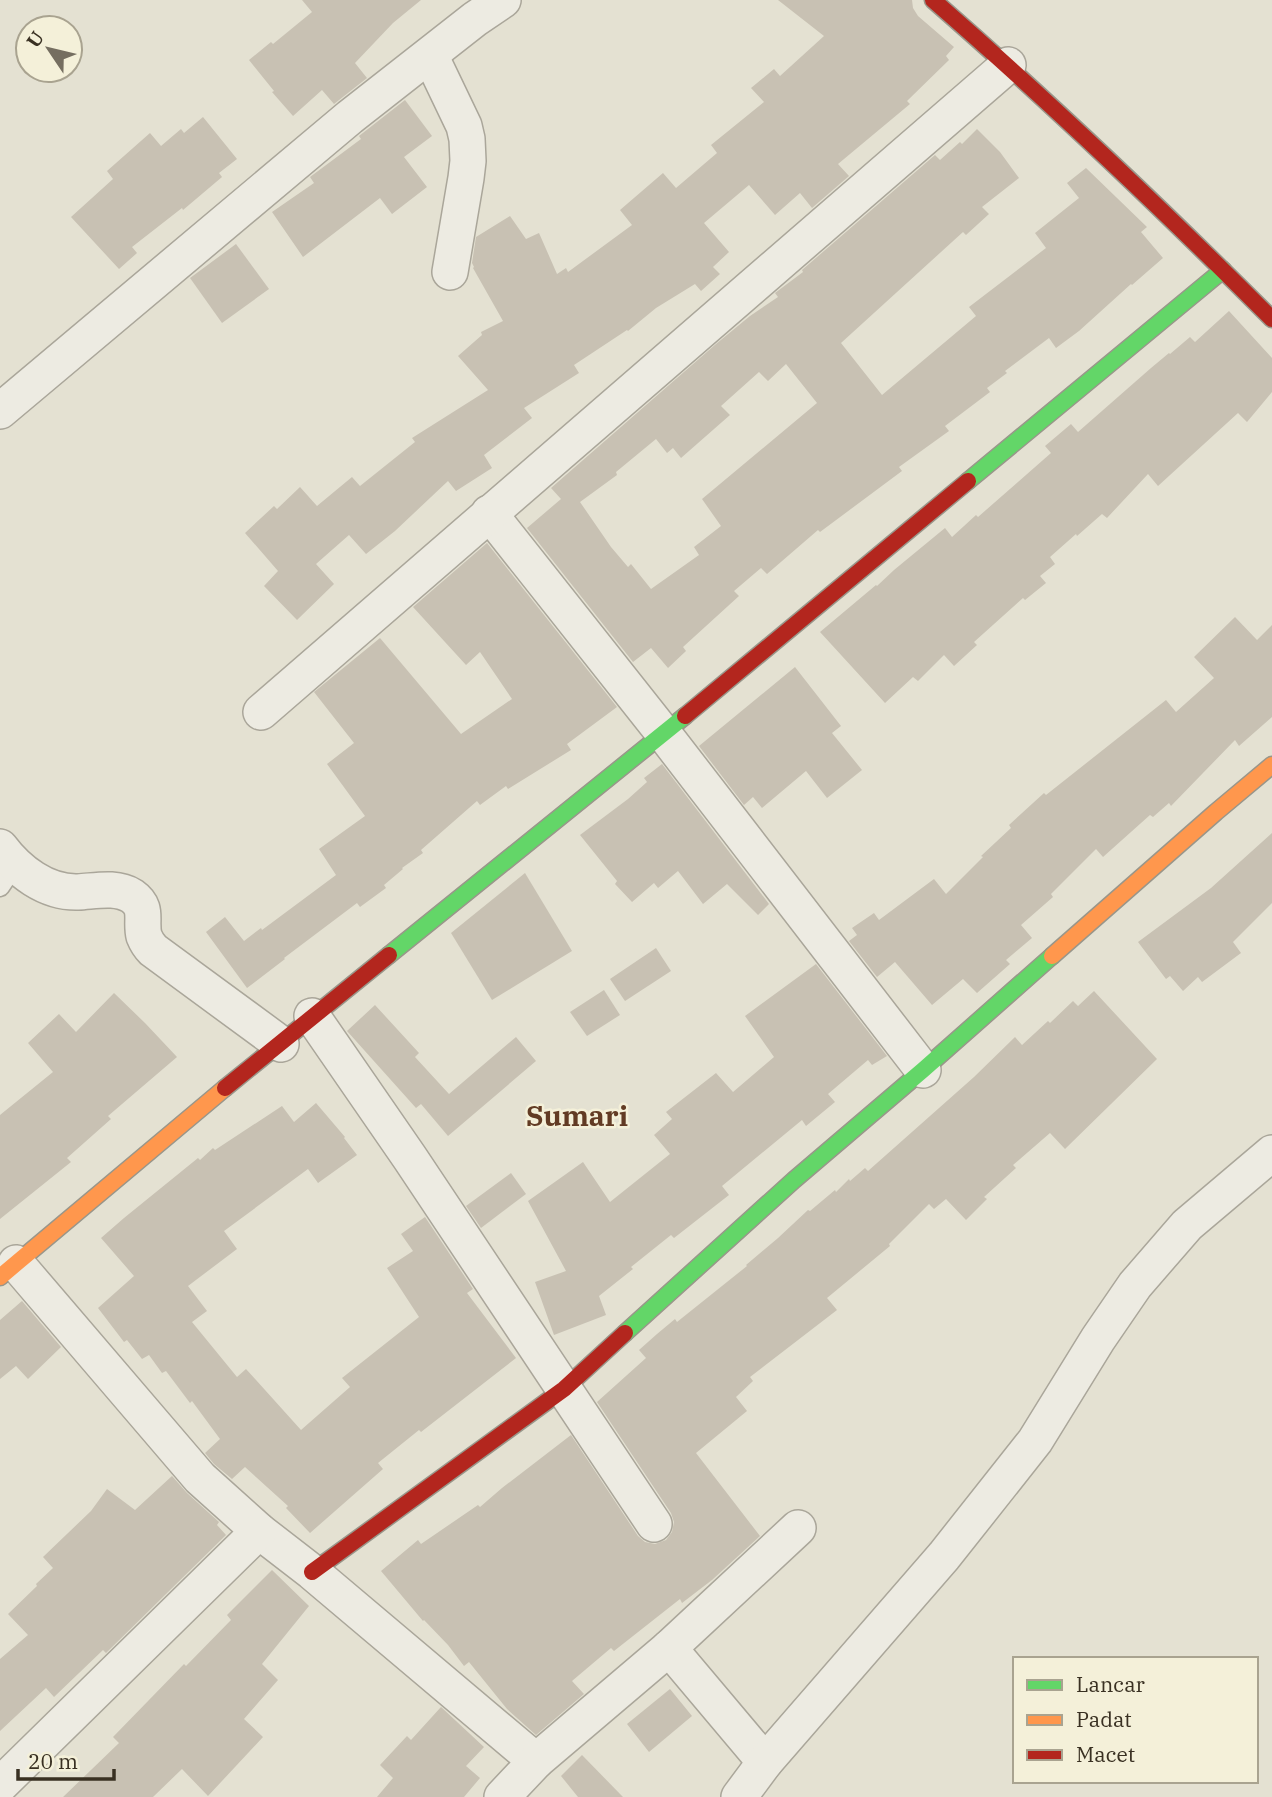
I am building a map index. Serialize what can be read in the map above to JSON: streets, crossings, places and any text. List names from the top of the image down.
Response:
{
  "districts": ["Sumari"],
  "legend": ["Lancar", "Padat", "Macet"],
  "scale_bar": "20 m",
  "north": "top left"
}
